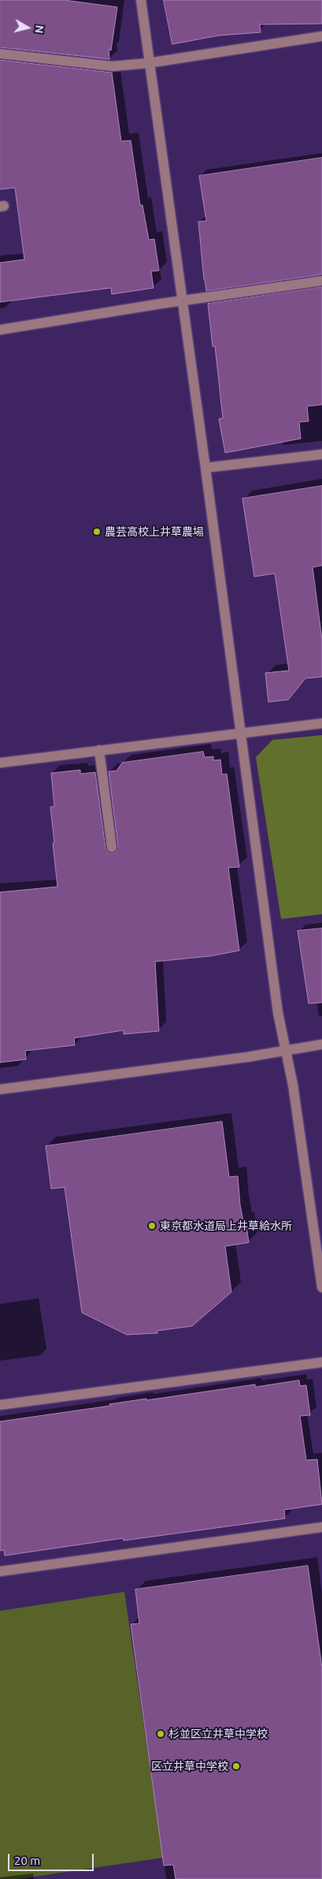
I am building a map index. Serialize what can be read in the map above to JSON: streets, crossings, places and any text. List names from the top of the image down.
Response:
{
  "places": [
    "農芸高校上井草農場",
    "東京都水道局上井草給水所",
    "杉並区立井草中学校",
    "区立井草中学校"
  ],
  "scale_bar": "20 m",
  "north": "right"
}
